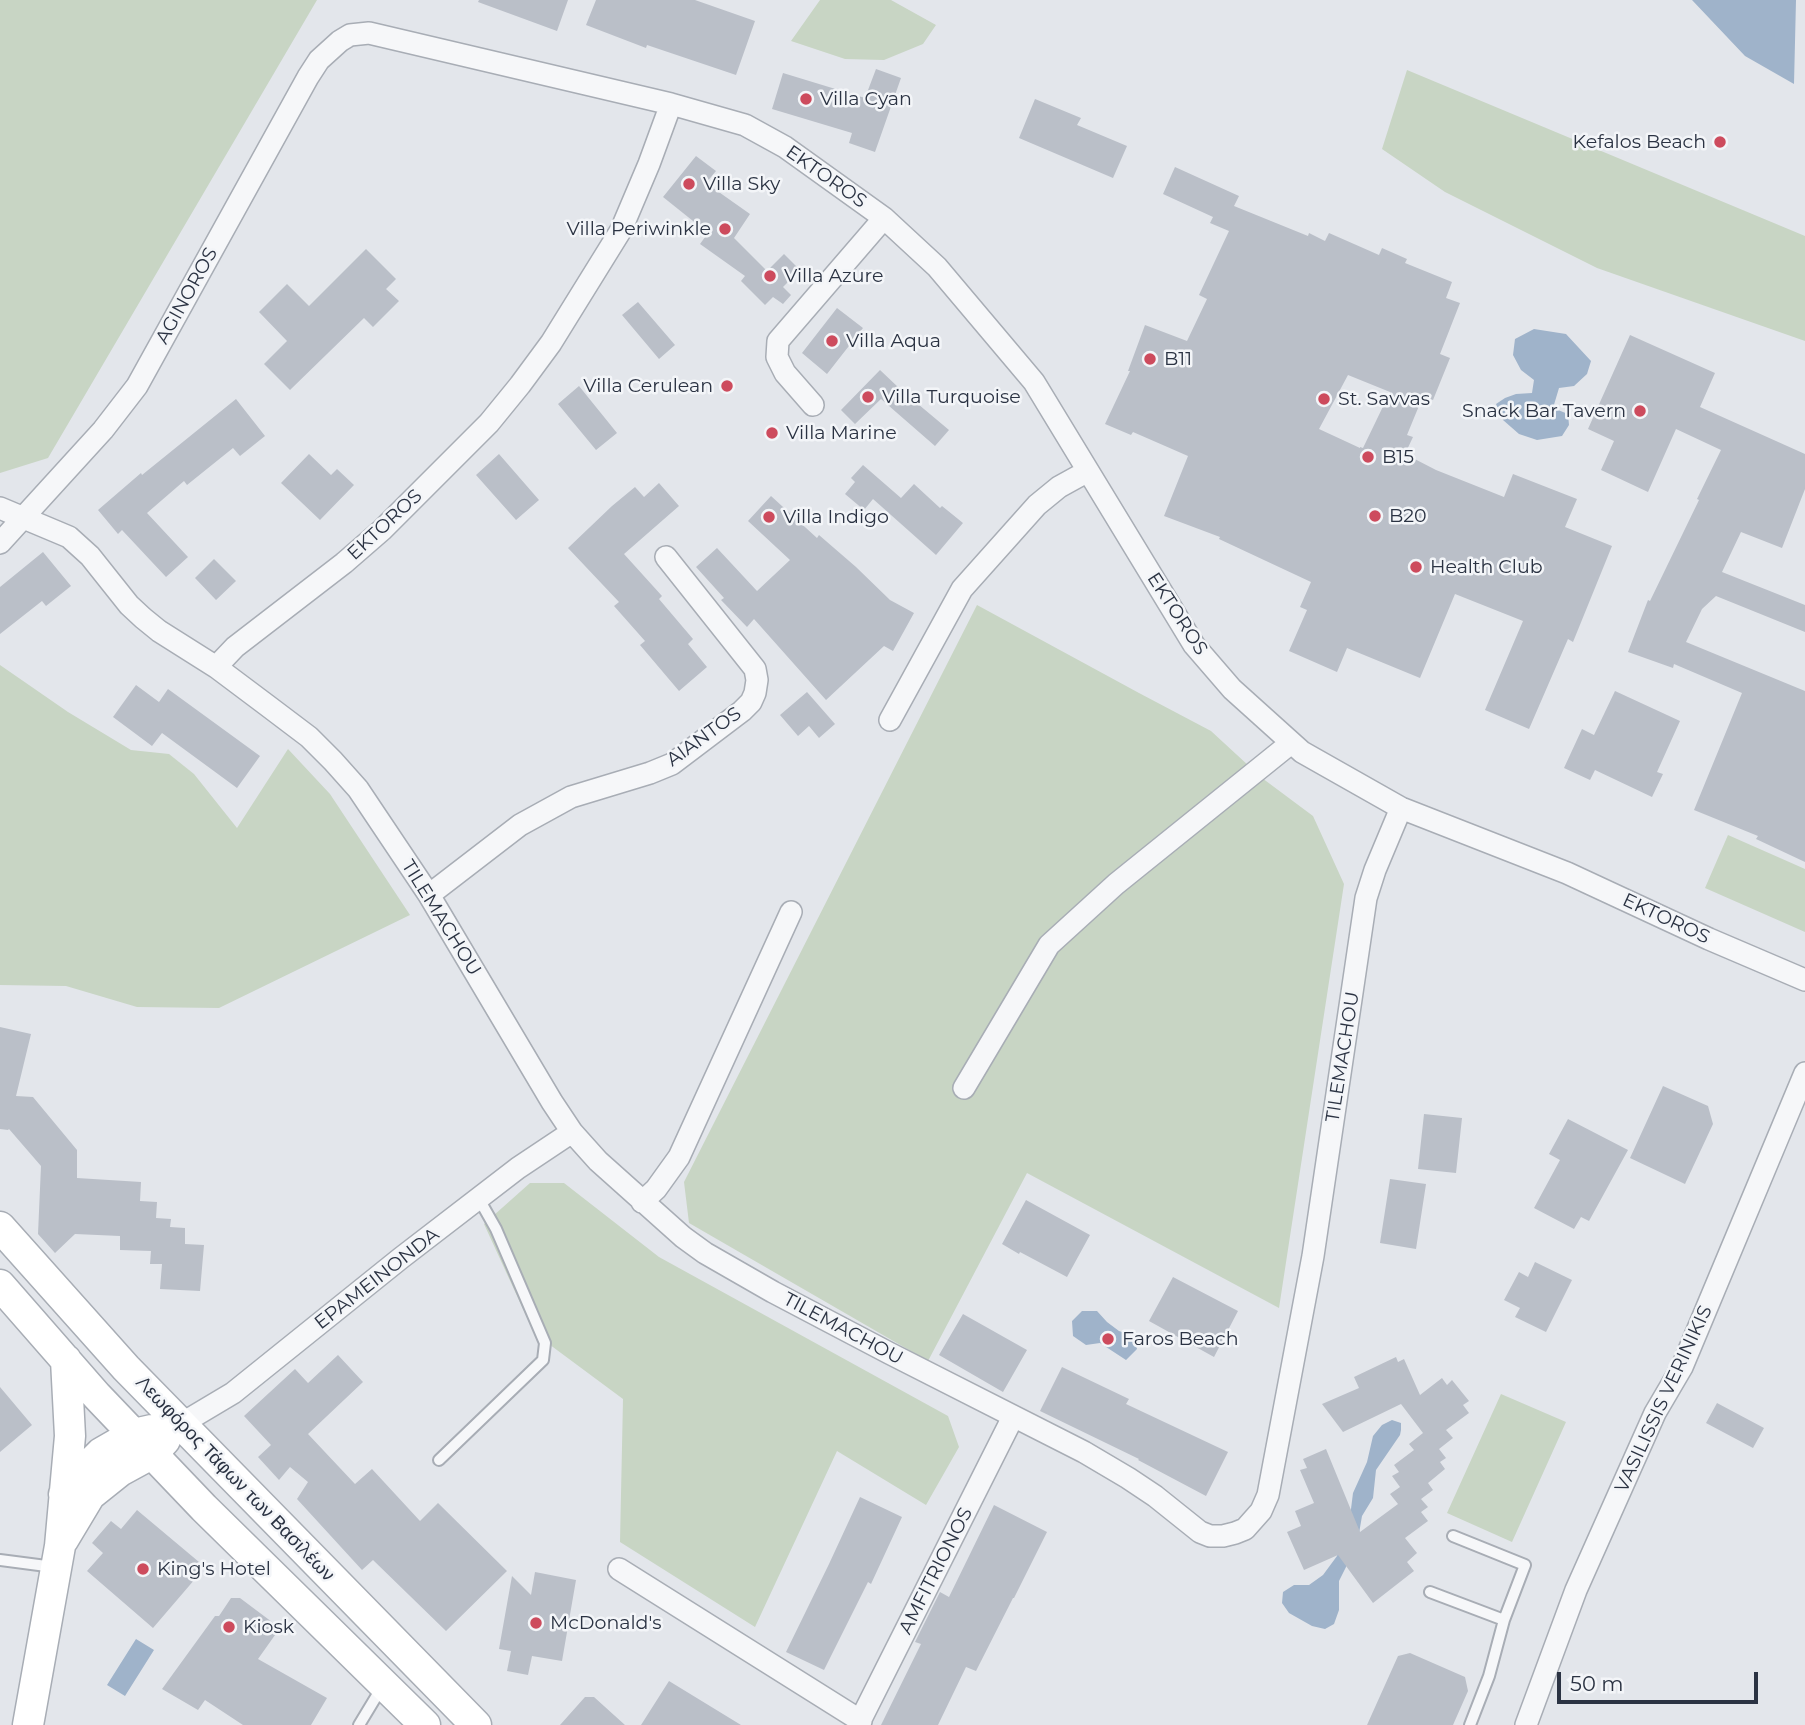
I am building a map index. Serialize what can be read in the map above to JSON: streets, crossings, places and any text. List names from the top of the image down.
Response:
{
  "streets": {
    "main road": ["Λεωφόρος Τάφων των Βασιλέων"],
    "street": [
      "EKTOROS",
      "AGINOROS",
      "AIANTOS",
      "TILEMACHOU",
      "EPAMEINONDA",
      "VASILISSIS VERINIKIS",
      "AMFITRIONOS"
    ]
  },
  "crossings": [
    ["EKTOROS", "AGINOROS"],
    ["EKTOROS", "TILEMACHOU"],
    ["AGINOROS", "TILEMACHOU"],
    ["AIANTOS", "TILEMACHOU"],
    ["TILEMACHOU", "EPAMEINONDA"],
    ["TILEMACHOU", "AMFITRIONOS"],
    ["EPAMEINONDA", "Λεωφόρος Τάφων των Βασιλέων"]
  ],
  "places": [
    "Villa Cyan",
    "Kefalos Beach",
    "Villa Sky",
    "Villa Periwinkle",
    "Villa Azure",
    "Villa Aqua",
    "B11",
    "Villa Cerulean",
    "Villa Turquoise",
    "St. Savvas",
    "Snack Bar Tavern",
    "Villa Marine",
    "B15",
    "B20",
    "Villa Indigo",
    "Health Club",
    "Faros Beach",
    "King's Hotel",
    "McDonald's",
    "Kiosk"
  ],
  "scale_bar": "50 m"
}
